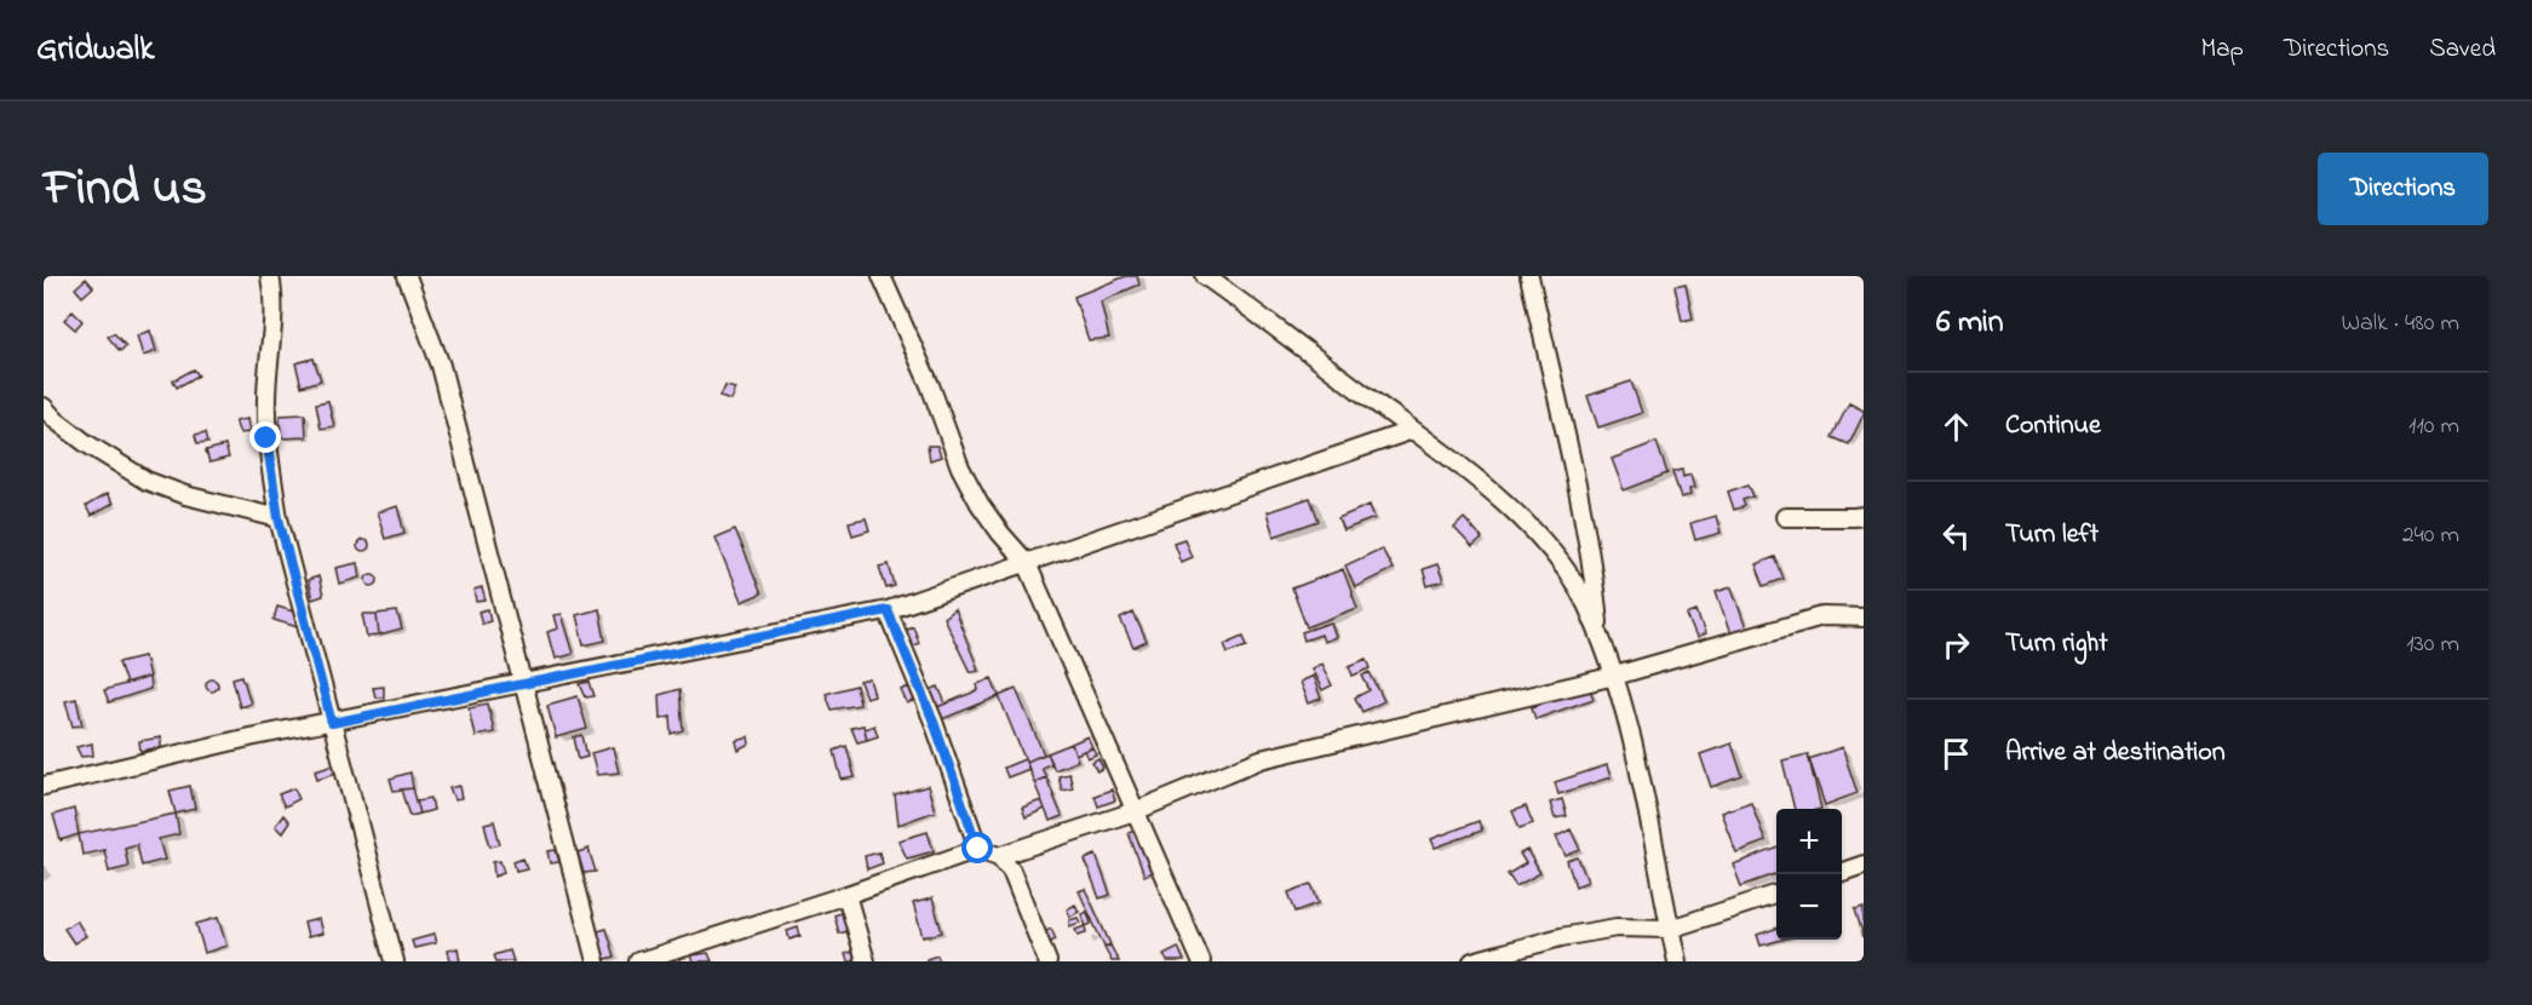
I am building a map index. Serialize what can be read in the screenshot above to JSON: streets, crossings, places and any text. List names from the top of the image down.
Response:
{
  "page": {
    "header": "Gridwalk",
    "nav": ["Map", "Directions", "Saved"],
    "title": "Find us",
    "buttons": "Directions",
    "heading": ["6 min", "Walk · 480 m"],
    "list": [
      ["Continue", "110 m"],
      ["Turn left", "240 m"],
      ["Turn right", "130 m"],
      "Arrive at destination"
    ],
    "map_buttons": ["+", "−"]
  }
}
